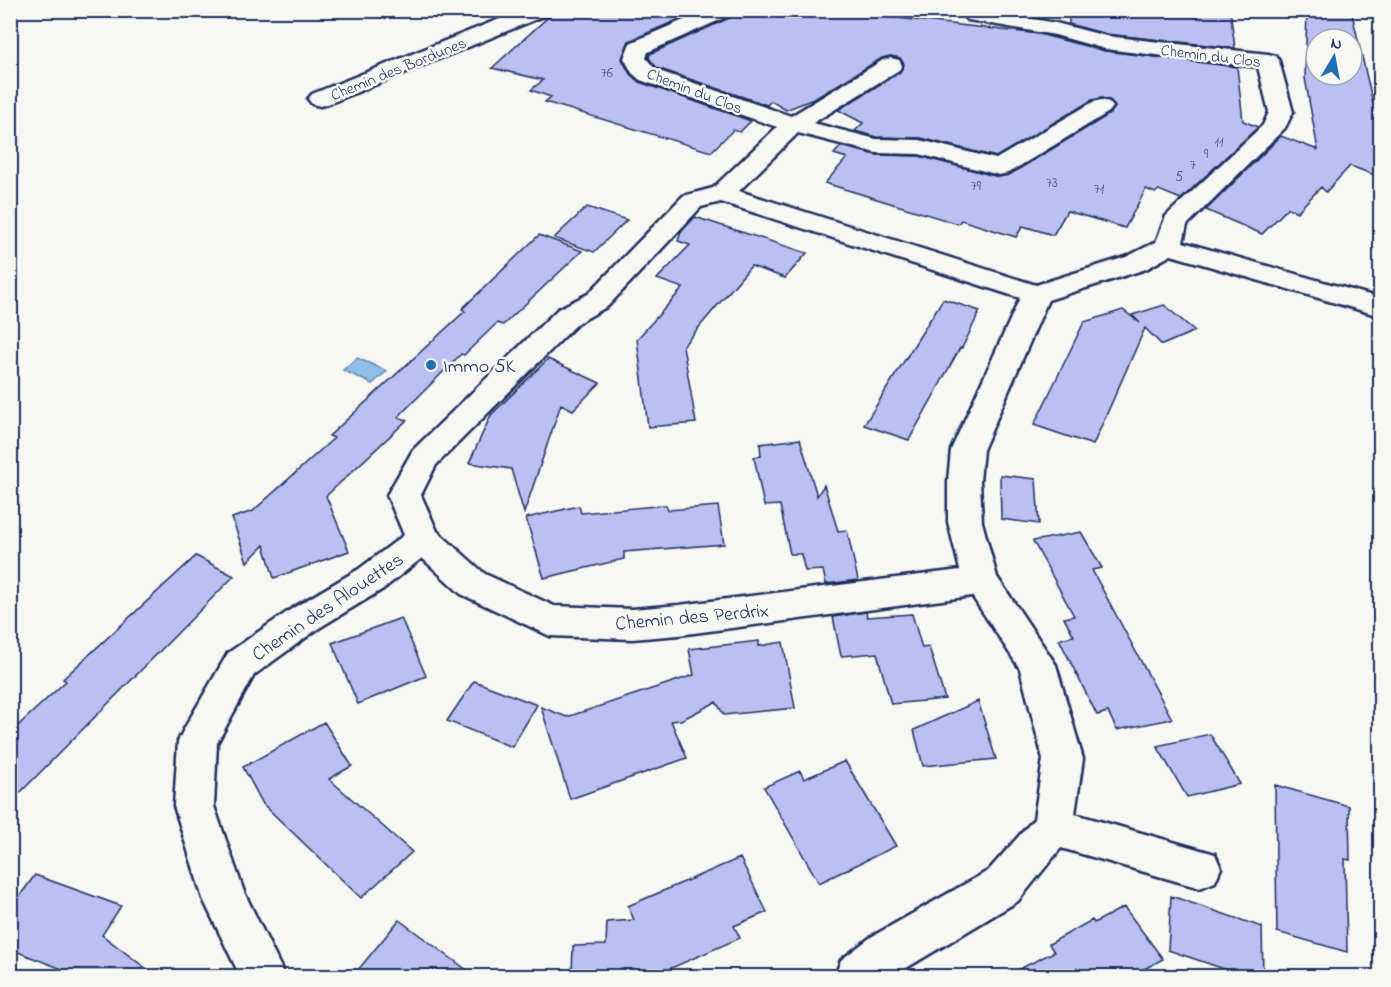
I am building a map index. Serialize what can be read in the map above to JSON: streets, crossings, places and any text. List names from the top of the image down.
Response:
{
  "streets": {
    "street": [
      "Chemin du Clos",
      "Chemin des Bordunes",
      "Chemin des Alouettes",
      "Chemin des Perdrix"
    ]
  },
  "crossings": [
    ["Chemin des Alouettes", "Chemin des Perdrix"]
  ],
  "places": ["Immo 5K"],
  "house_numbers": [
    "76",
    "11",
    "9",
    "7",
    "5",
    "73",
    "79",
    "71"
  ],
  "north": "top"
}
